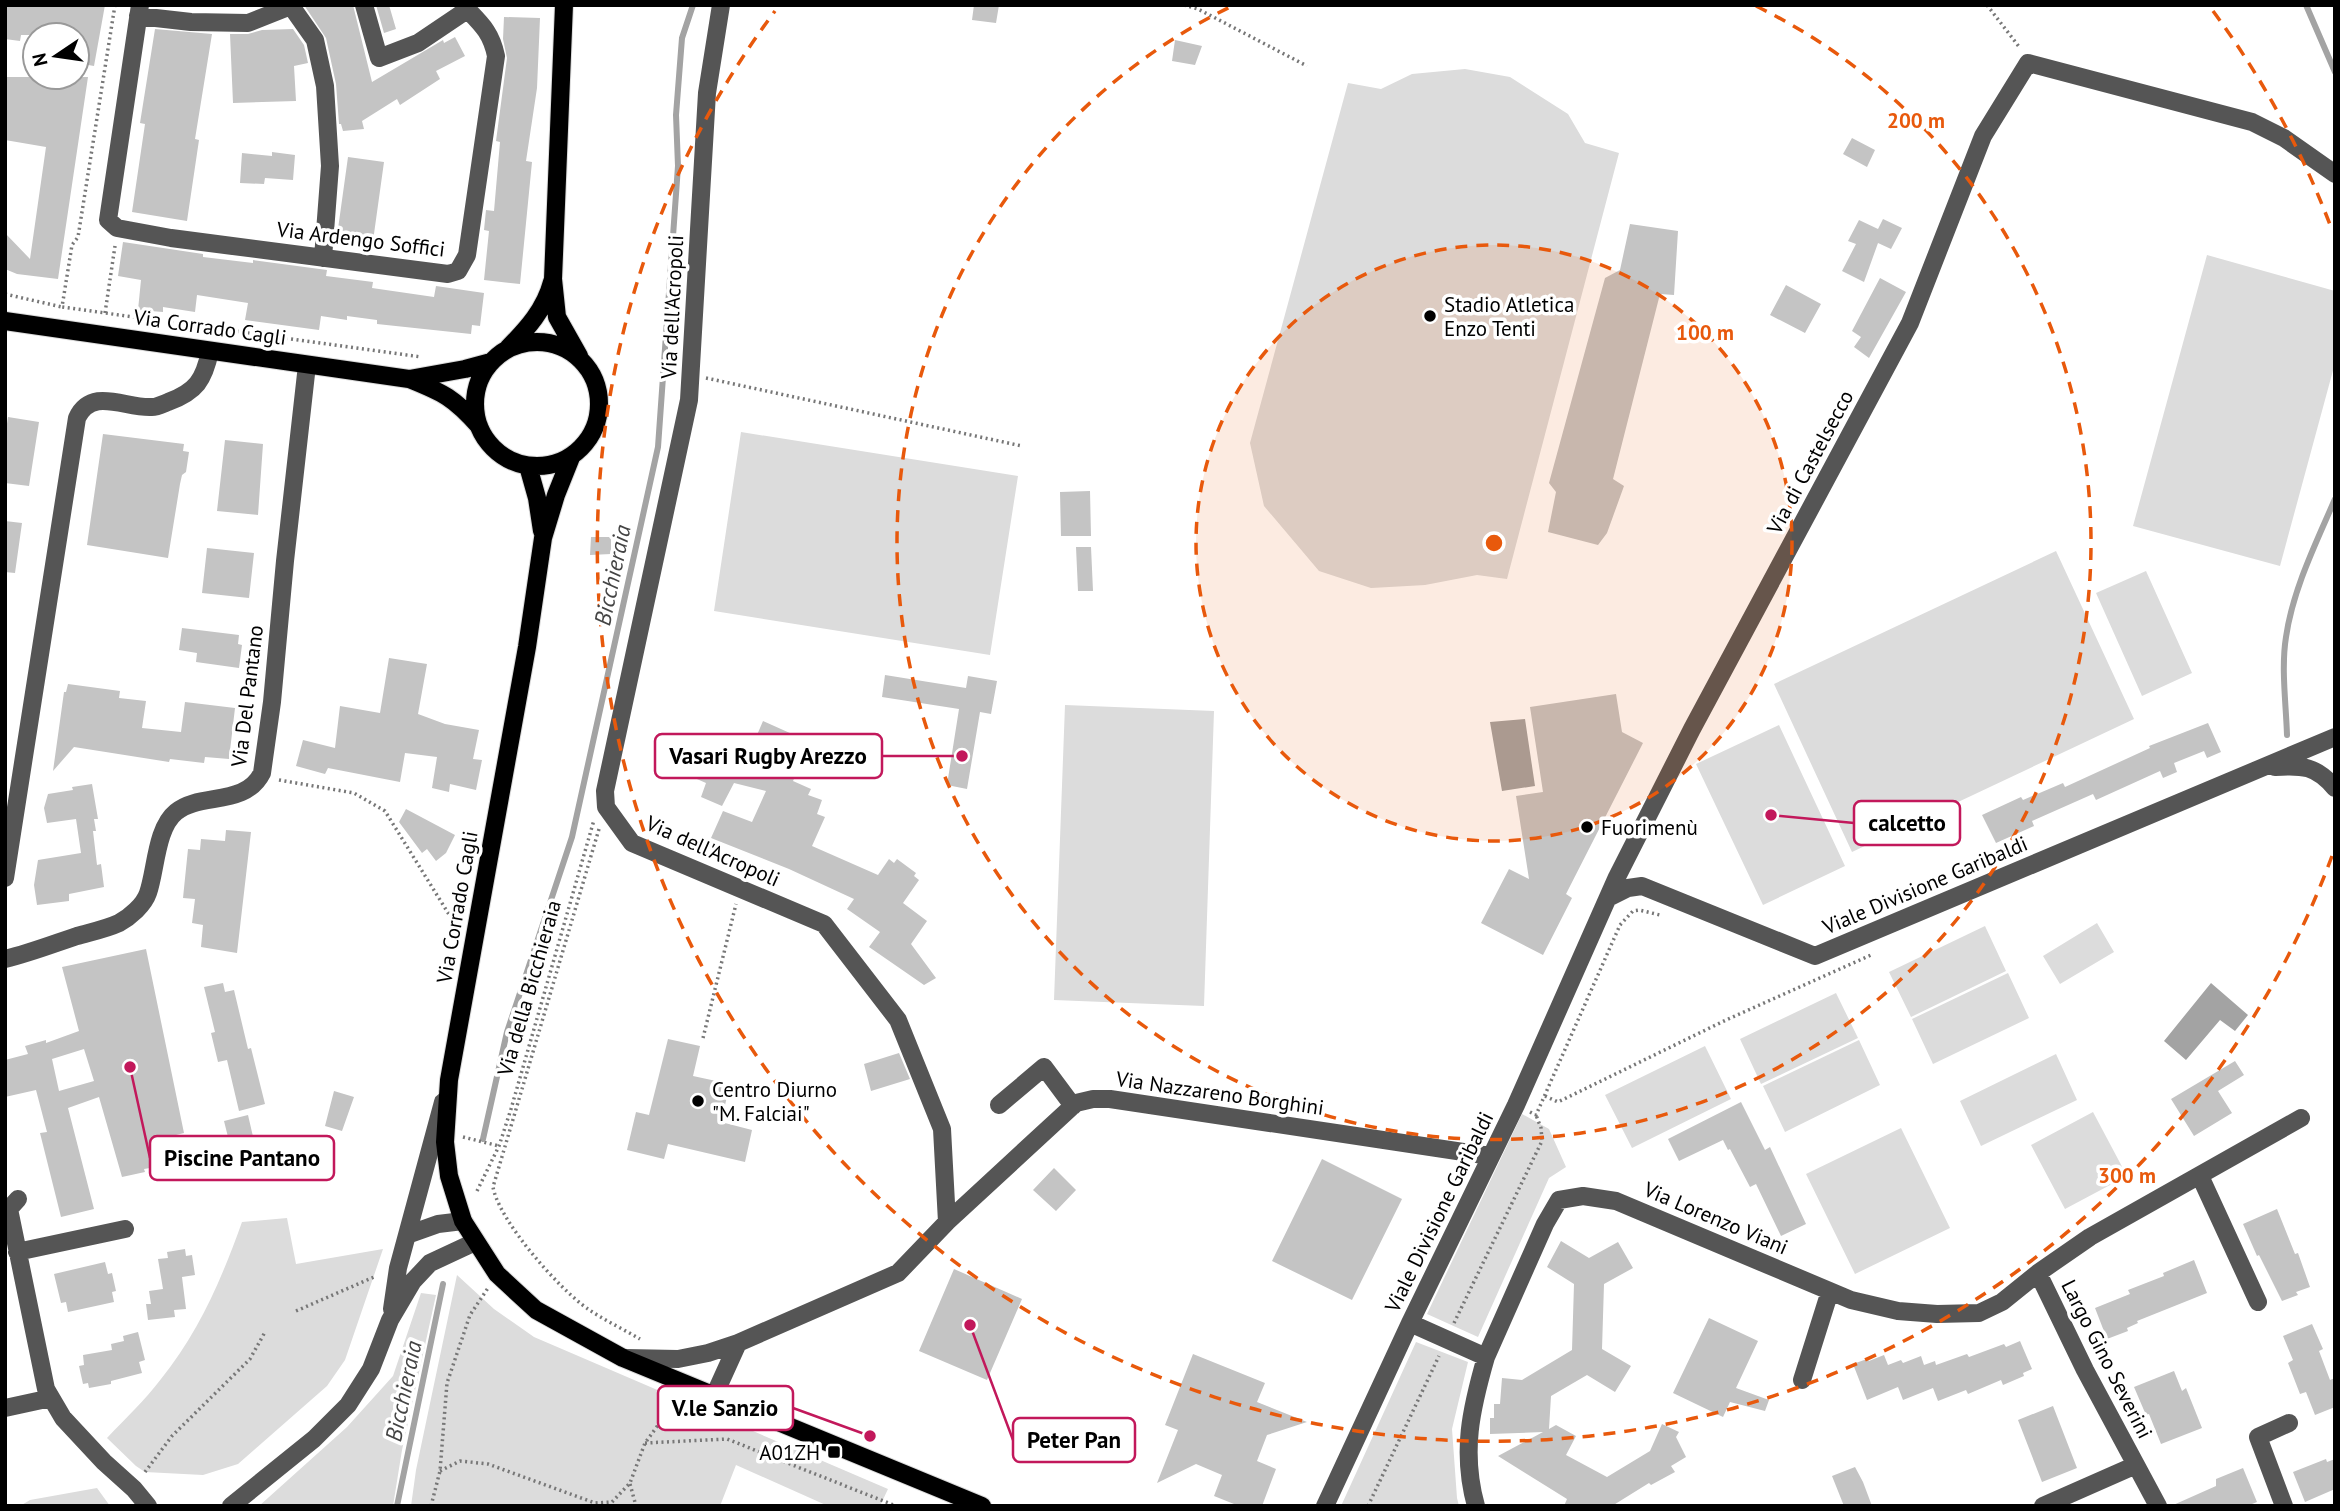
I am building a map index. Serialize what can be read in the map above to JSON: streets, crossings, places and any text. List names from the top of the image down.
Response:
{
  "streets": {
    "main road": ["Via Corrado Cagli"],
    "street": [
      "Via Ardengo Soffici",
      "Via dell'Acropoli",
      "Via di Castelsecco",
      "Via Del Pantano",
      "Viale Divisione Garibaldi",
      "Via Nazzareno Borghini",
      "Via Lorenzo Viani",
      "Largo Gino Severini"
    ],
    "path": ["Via della Bicchieraia"]
  },
  "crossings": [
    ["Via dell'Acropoli", "Via della Bicchieraia"],
    ["Via Corrado Cagli", "Via Del Pantano"],
    ["Via di Castelsecco", "Viale Divisione Garibaldi"],
    ["Viale Divisione Garibaldi", "Via Nazzareno Borghini"],
    ["Via Lorenzo Viani", "Largo Gino Severini"]
  ],
  "water": ["Bicchieraia"],
  "places": {
    "other": [
      "Stadio Atletica Enzo Tenti",
      "Vasari Rugby Arezzo",
      "calcetto",
      "Fuorimenù",
      "Piscine Pantano",
      "Centro Diurno \"M. Falciai\"",
      "Peter Pan",
      "V.le Sanzio"
    ],
    "transit": ["A01ZH"]
  },
  "north": "left",
  "rings": ["200 m", "100 m", "300 m"]
}
